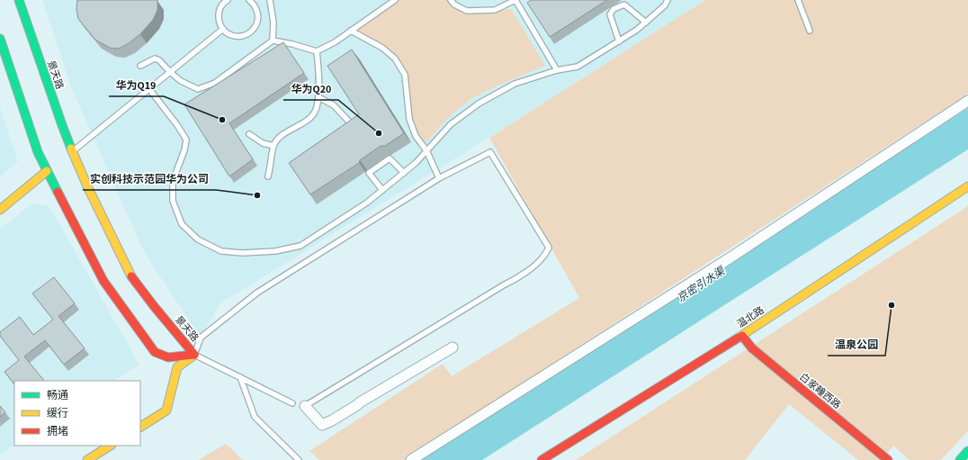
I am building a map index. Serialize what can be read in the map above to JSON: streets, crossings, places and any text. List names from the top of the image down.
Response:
{
  "streets": {
    "street": ["景天路", "温北路", "白家疃西路"]
  },
  "crossings": [
    ["温北路", "白家疃西路"]
  ],
  "water": ["京密引水渠"],
  "places": [
    "华为Q19",
    "华为Q20",
    "实创科技示范园华为公司",
    "温泉公园"
  ],
  "legend": ["畅通", "缓行", "拥堵"]
}
